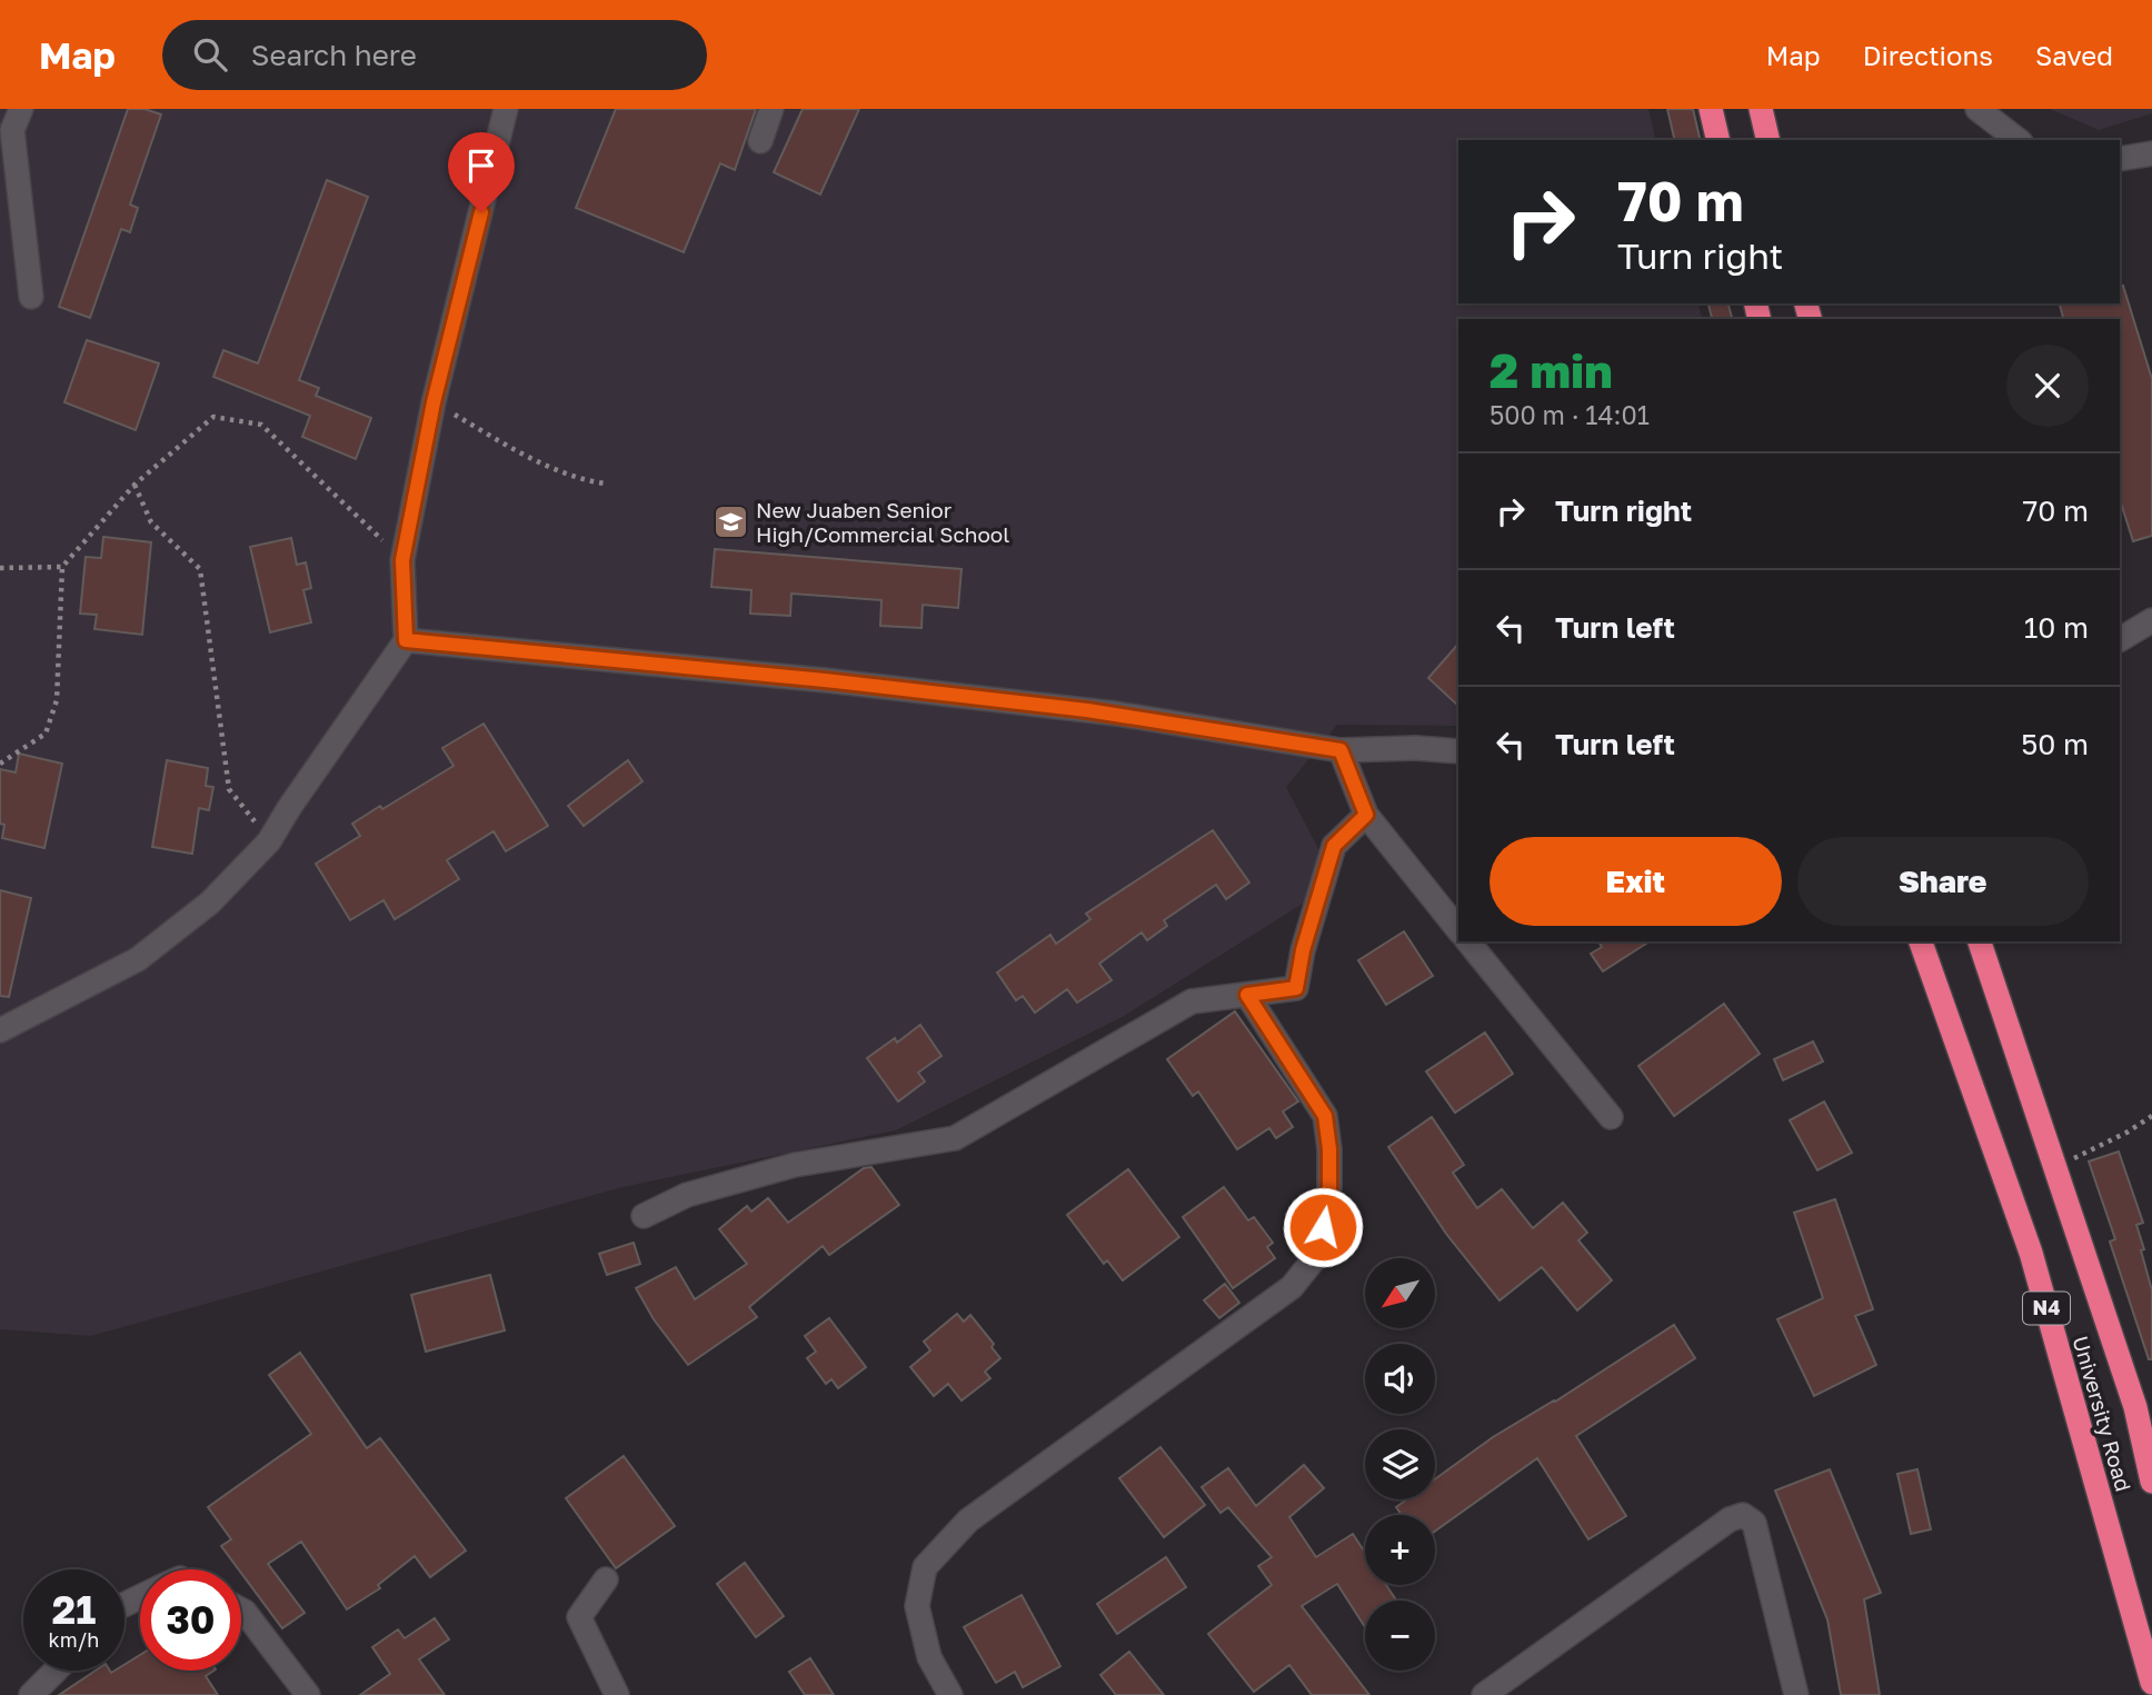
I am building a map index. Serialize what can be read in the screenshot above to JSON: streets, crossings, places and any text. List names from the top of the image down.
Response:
{
  "streets": {
    "highway": ["N4", "University Road"]
  },
  "places": {
    "school or university": ["New Juaben Senior High/Commercial School"]
  },
  "north": "bottom left",
  "page": {
    "header": "Map",
    "search": "Search here",
    "nav": ["Map", "Directions", "Saved"],
    "turn": ["70 m", "Turn right"],
    "heading": ["2 min", "500 m · 14:01"],
    "list": [
      {
        "name": "Turn right",
        "value": "70 m"
      },
      {
        "name": "Turn left",
        "value": "10 m"
      },
      {
        "name": "Turn left",
        "value": "50 m"
      }
    ],
    "buttons": ["Exit", "Share"],
    "map_buttons": ["+", "−"],
    "speed": "21 km/h",
    "limit": "30"
  }
}
